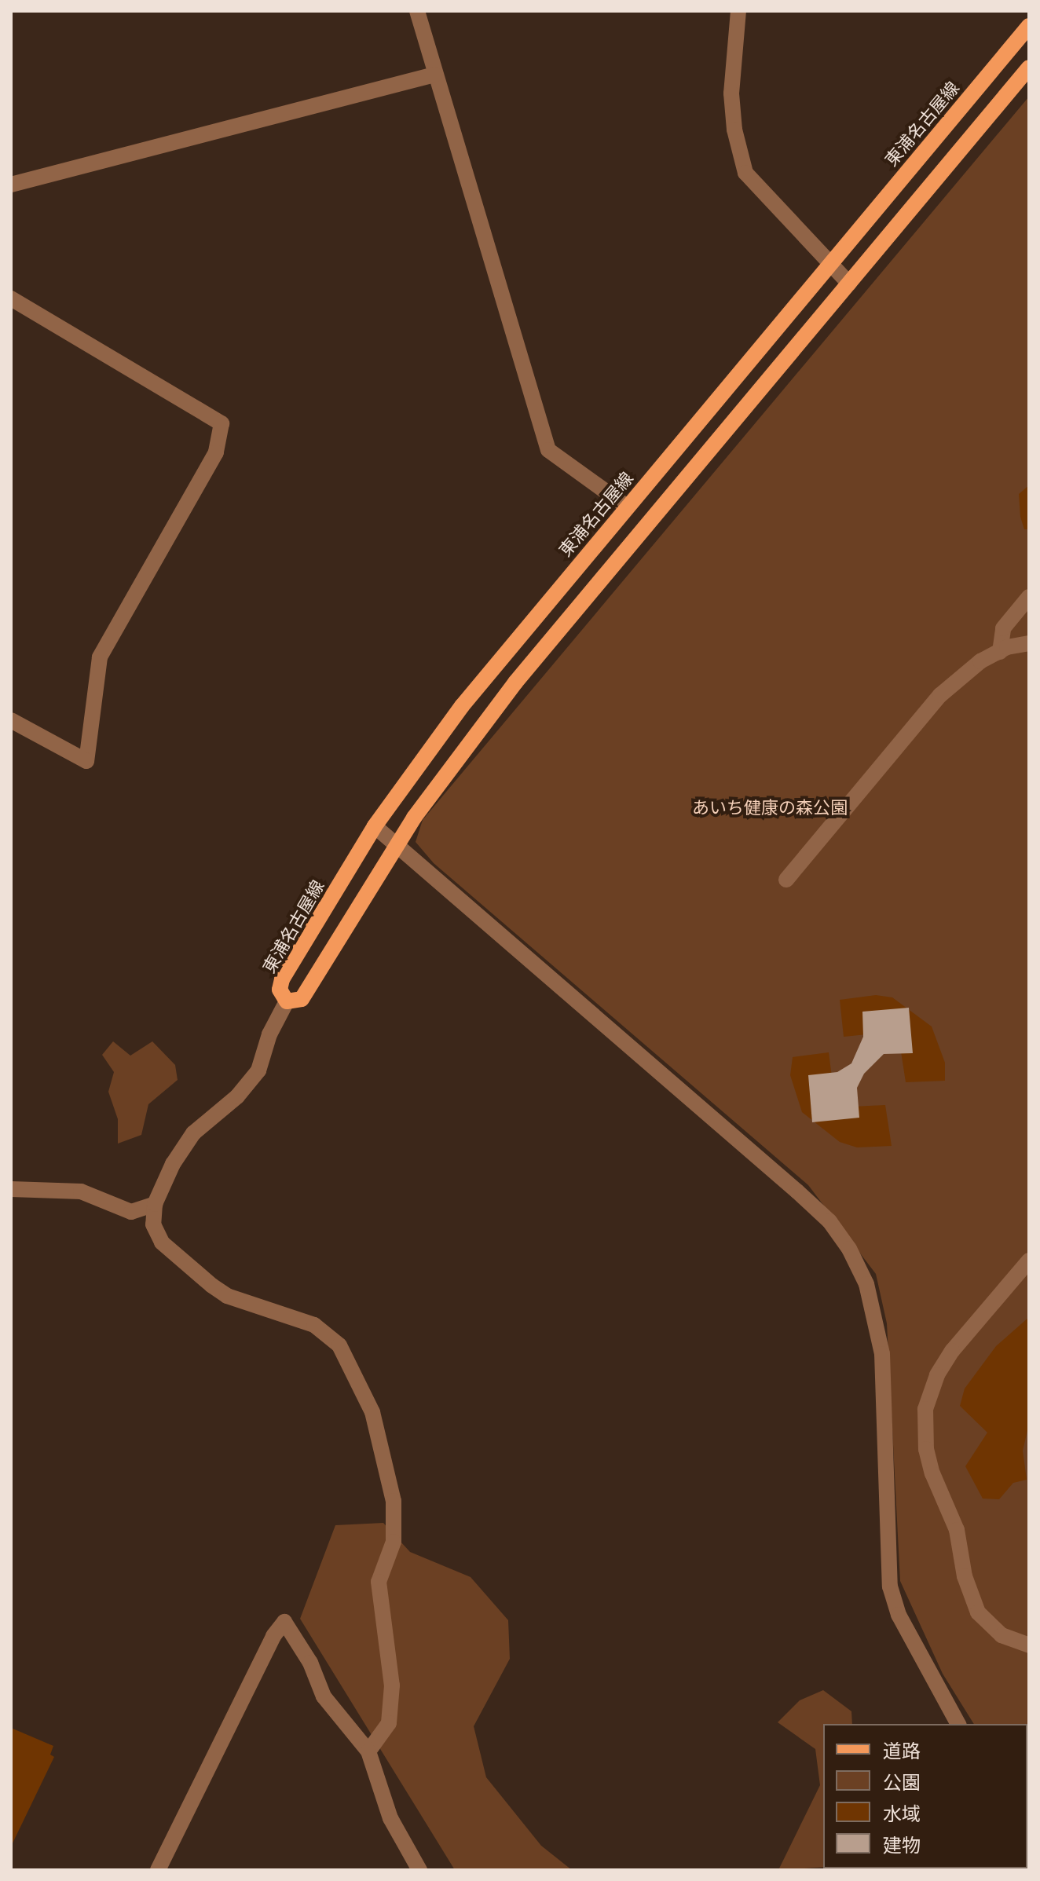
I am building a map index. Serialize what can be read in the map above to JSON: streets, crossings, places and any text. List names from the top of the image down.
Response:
{
  "streets": {
    "main road": ["東浦名古屋線"]
  },
  "parks": ["あいち健康の森公園"],
  "legend": [
    "道路",
    "公園",
    "水域",
    "建物"
  ]
}
